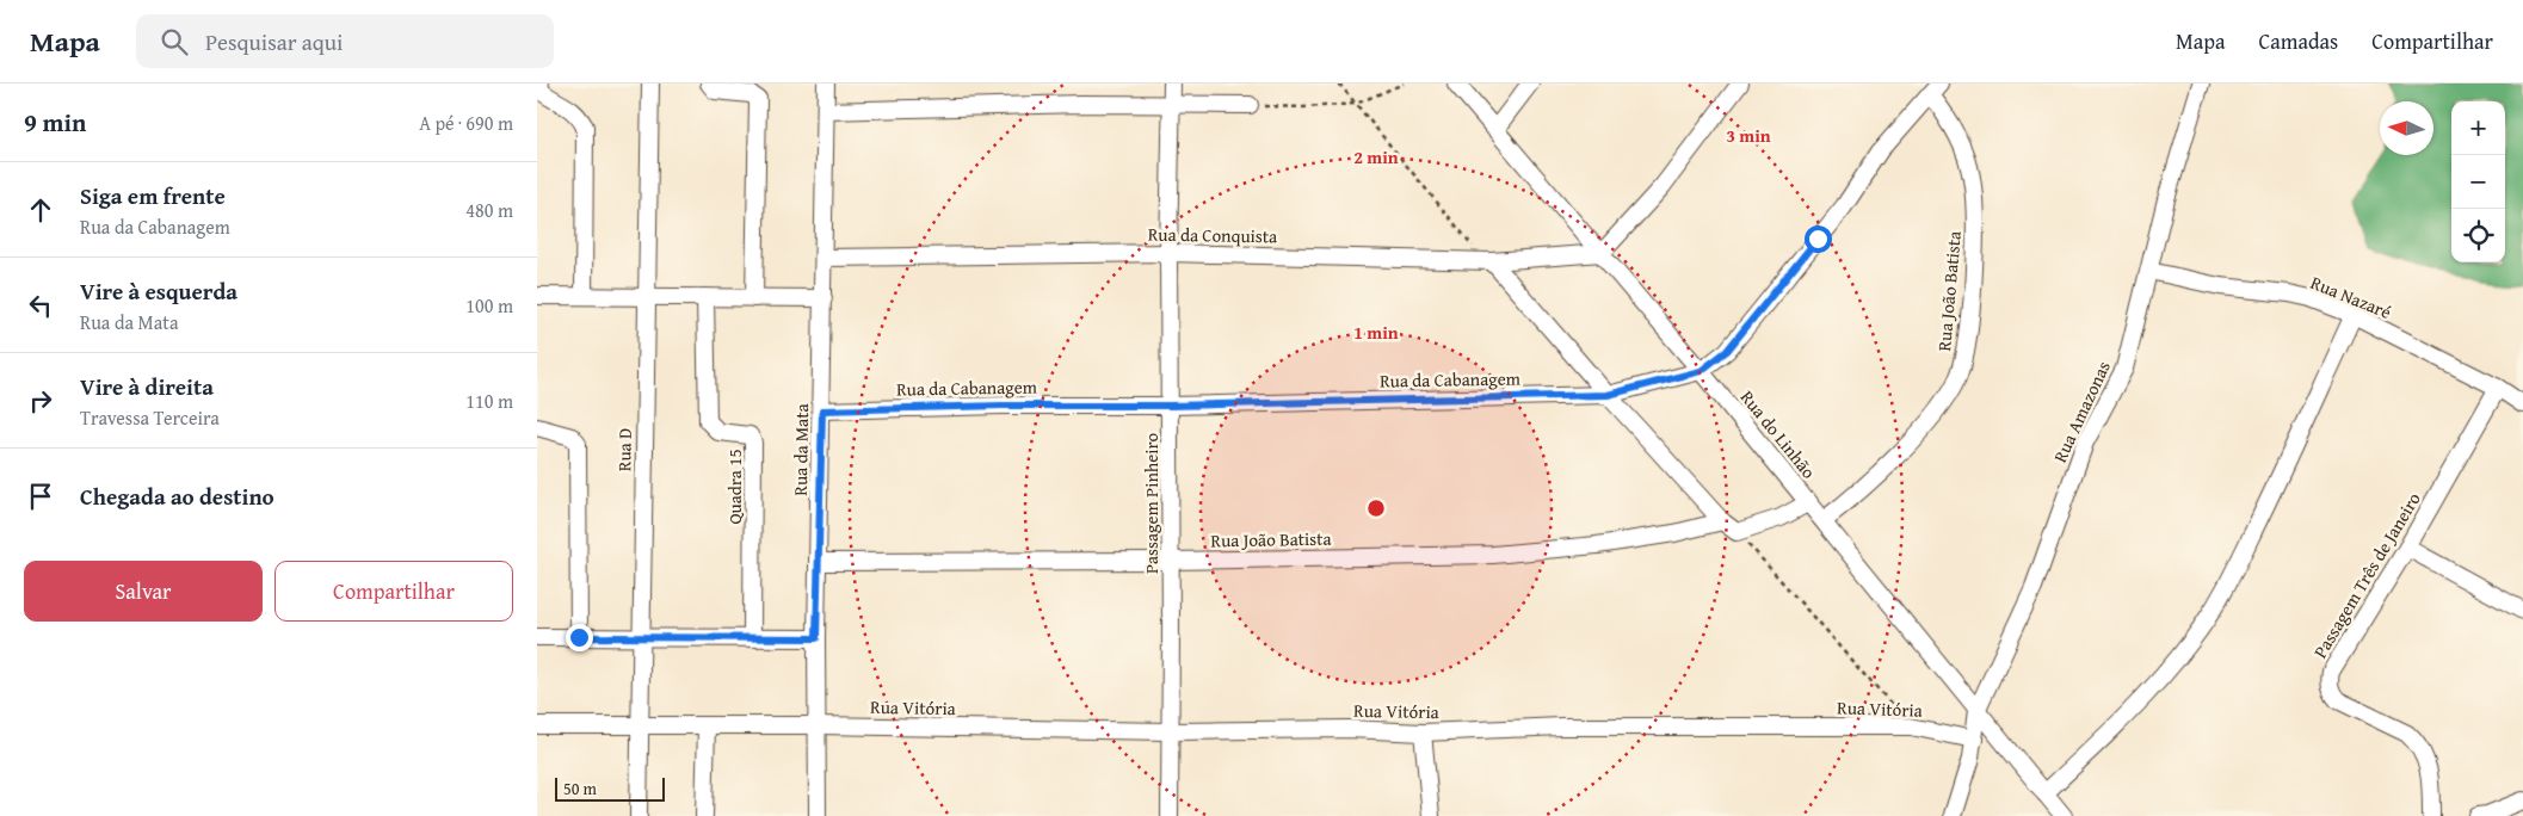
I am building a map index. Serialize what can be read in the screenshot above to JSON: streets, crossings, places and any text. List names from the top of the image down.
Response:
{
  "streets": {
    "street": [
      "Rua da Conquista",
      "Rua João Batista",
      "Rua Nazaré",
      "Rua da Cabanagem",
      "Rua Amazonas",
      "Rua do Linhão",
      "Rua D",
      "Rua da Mata",
      "Quadra 15",
      "Passagem Pinheiro",
      "Passagem Três de Janeiro",
      "Rua Vitória"
    ]
  },
  "crossings": [
    ["Rua da Conquista", "Rua do Linhão"],
    ["Rua da Conquista", "Rua da Mata"],
    ["Rua da Conquista", "Passagem Pinheiro"],
    ["Rua João Batista", "Rua da Cabanagem"],
    ["Rua João Batista", "Rua do Linhão"],
    ["Rua João Batista", "Rua da Mata"],
    ["Rua João Batista", "Passagem Pinheiro"],
    ["Rua Nazaré", "Rua Amazonas"],
    ["Rua Nazaré", "Passagem Três de Janeiro"],
    ["Rua da Cabanagem", "Rua do Linhão"],
    ["Rua da Cabanagem", "Rua da Mata"],
    ["Rua da Cabanagem", "Passagem Pinheiro"],
    ["Rua Amazonas", "Rua do Linhão"],
    ["Rua Amazonas", "Rua Vitória"],
    ["Rua D", "Rua Vitória"],
    ["Rua da Mata", "Rua Vitória"],
    ["Passagem Pinheiro", "Rua Vitória"]
  ],
  "scale_bar": "50 m",
  "north": "left",
  "page": {
    "header": "Mapa",
    "search": "Pesquisar aqui",
    "nav": ["Mapa", "Camadas", "Compartilhar"],
    "heading": ["9 min", "A pé · 690 m"],
    "map_buttons": ["+", "−"],
    "list": [
      ["Siga em frente", "Rua da Cabanagem", "480 m"],
      ["Vire à esquerda", "Rua da Mata", "100 m"],
      ["Vire à direita", "Travessa Terceira", "110 m"],
      "Chegada ao destino"
    ],
    "buttons": ["Salvar", "Compartilhar"],
    "scale": "50 m"
  },
  "rings": ["3 min", "2 min", "1 min"]
}
